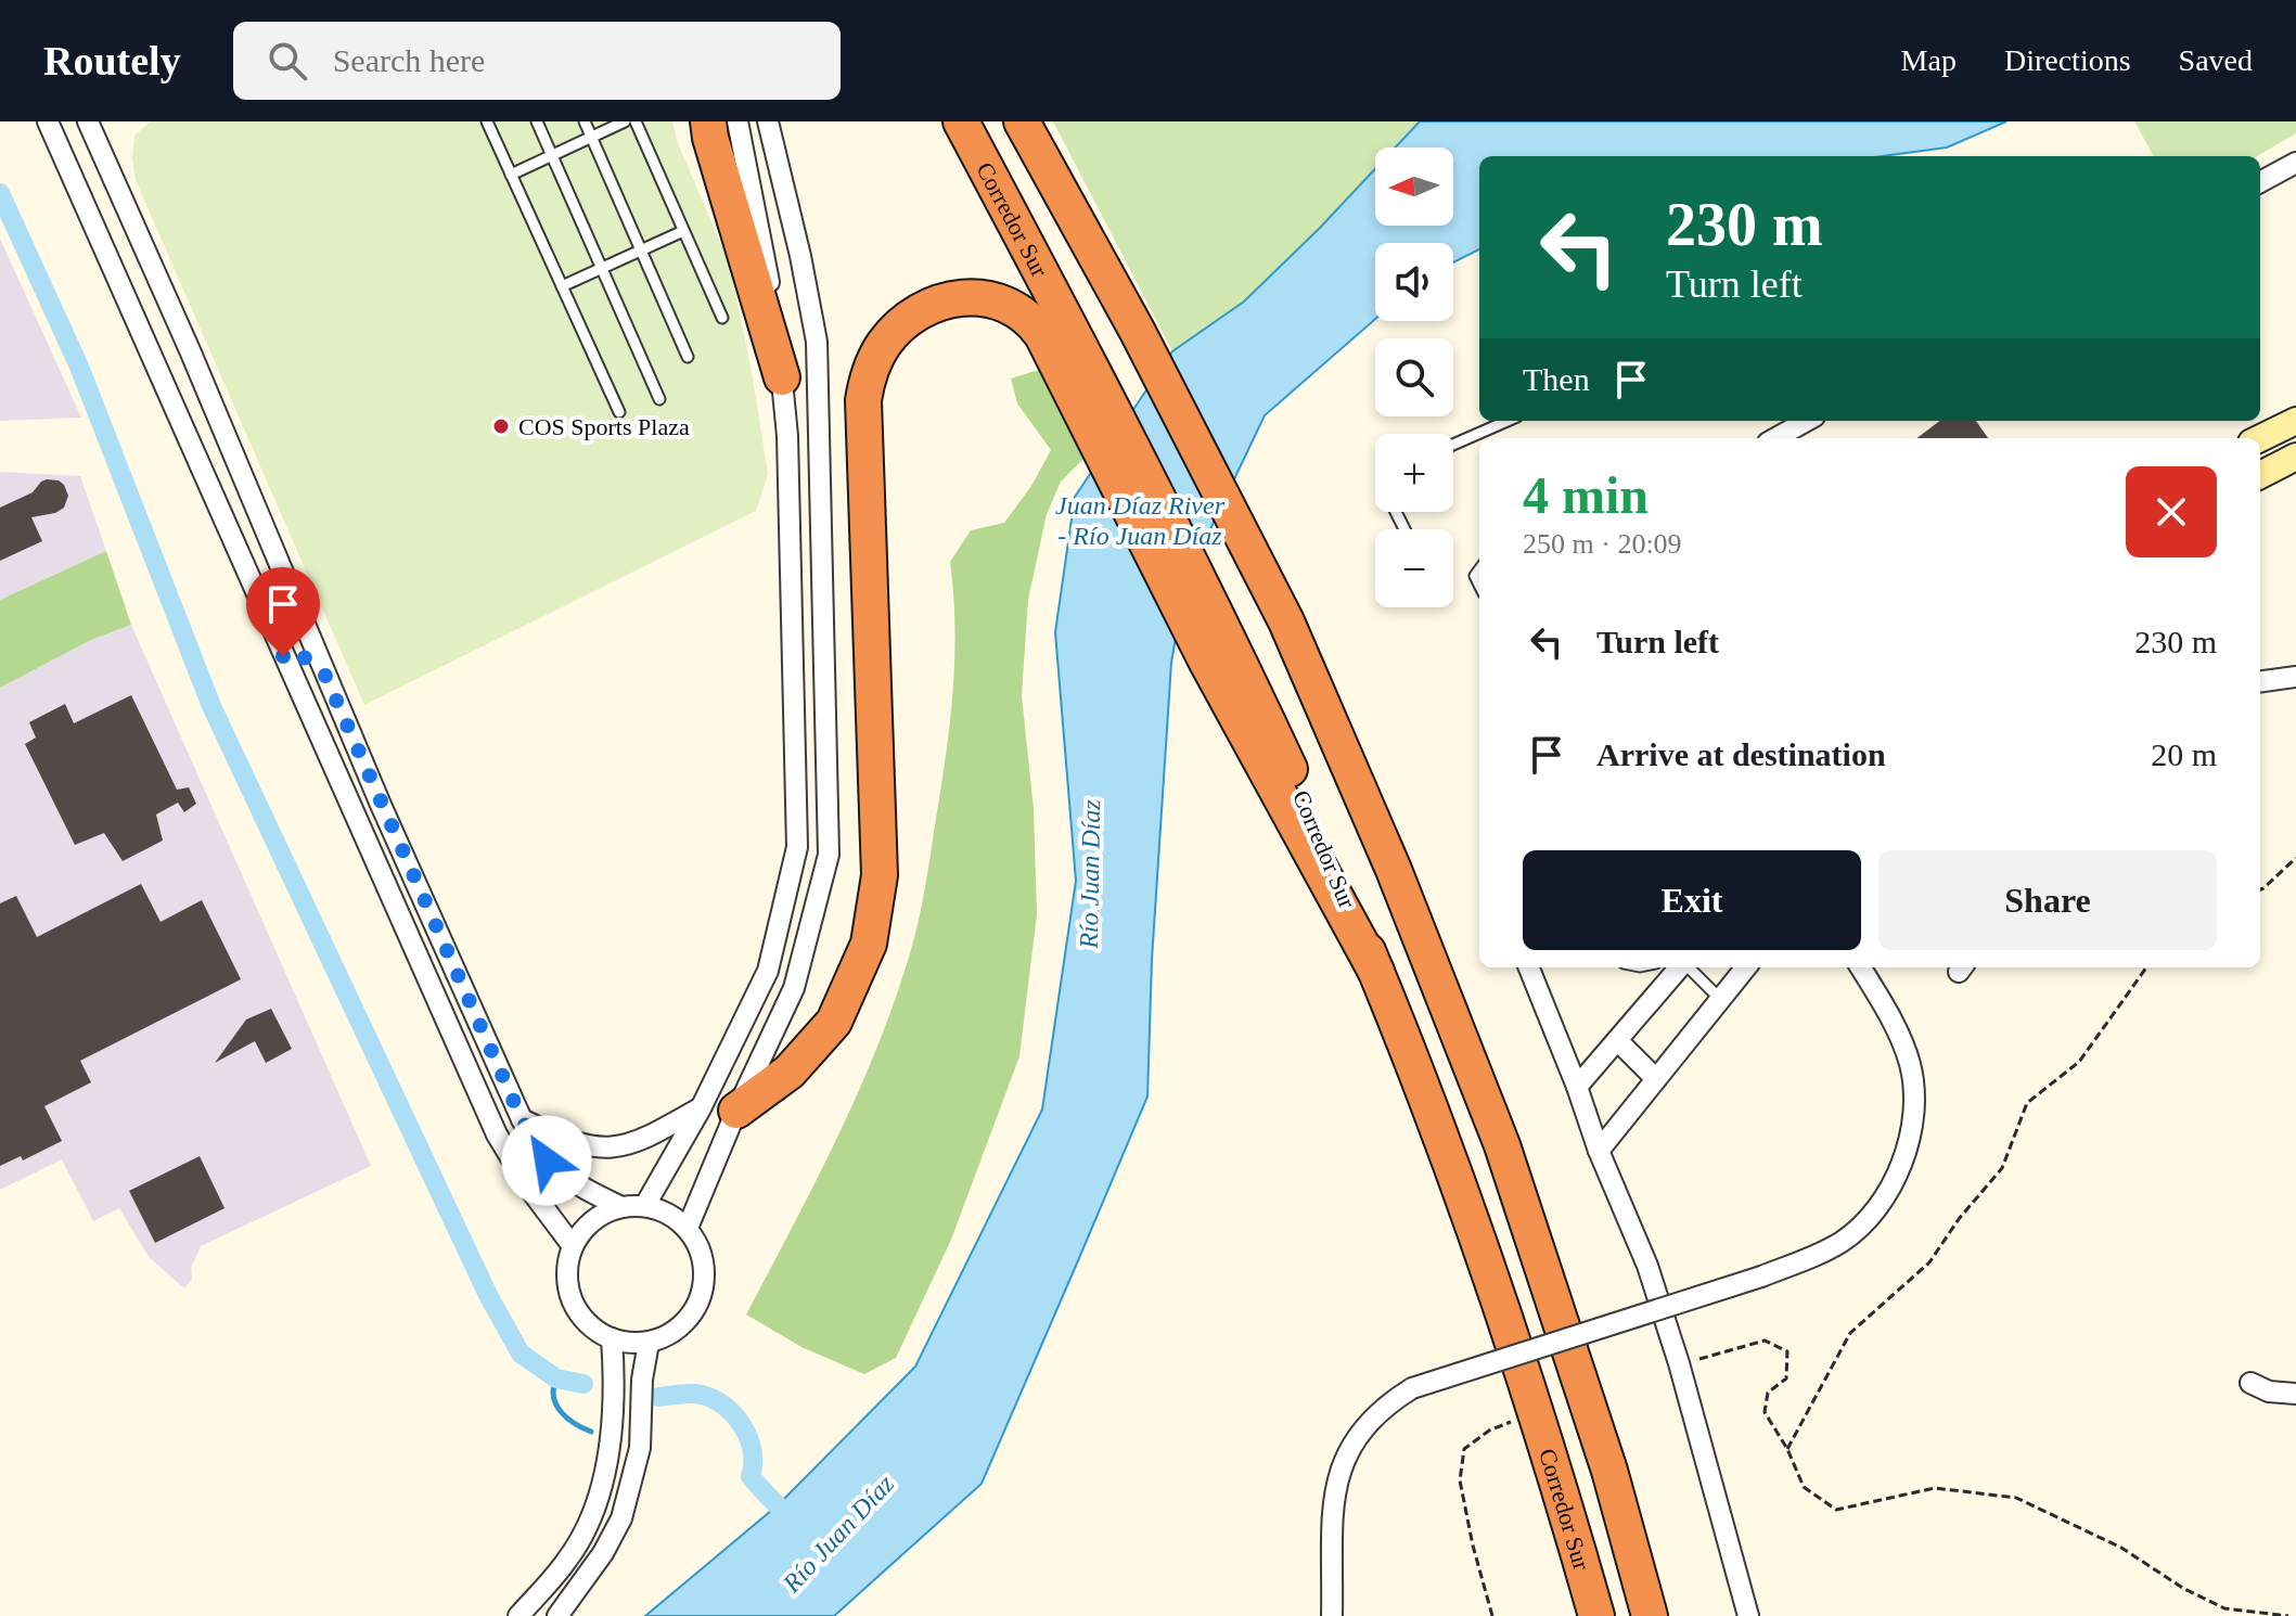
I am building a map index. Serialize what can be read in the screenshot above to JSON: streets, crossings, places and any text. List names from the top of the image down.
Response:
{
  "streets": {
    "highway": ["Corredor Sur"]
  },
  "water": ["Juan Díaz River - Río Juan Díaz", "Río Juan Díaz"],
  "places": ["COS Sports Plaza"],
  "north": "left",
  "page": {
    "header": "Routely",
    "search": "Search here",
    "nav": ["Map", "Directions", "Saved"],
    "map_buttons": ["+", "−"],
    "turn": ["230 m", "Turn left"],
    "then": "Then",
    "heading": ["4 min", "250 m · 20:09"],
    "list": [
      {
        "name": "Turn left",
        "value": "230 m"
      },
      {
        "name": "Arrive at destination",
        "value": "20 m"
      }
    ],
    "buttons": ["Exit", "Share"]
  }
}
